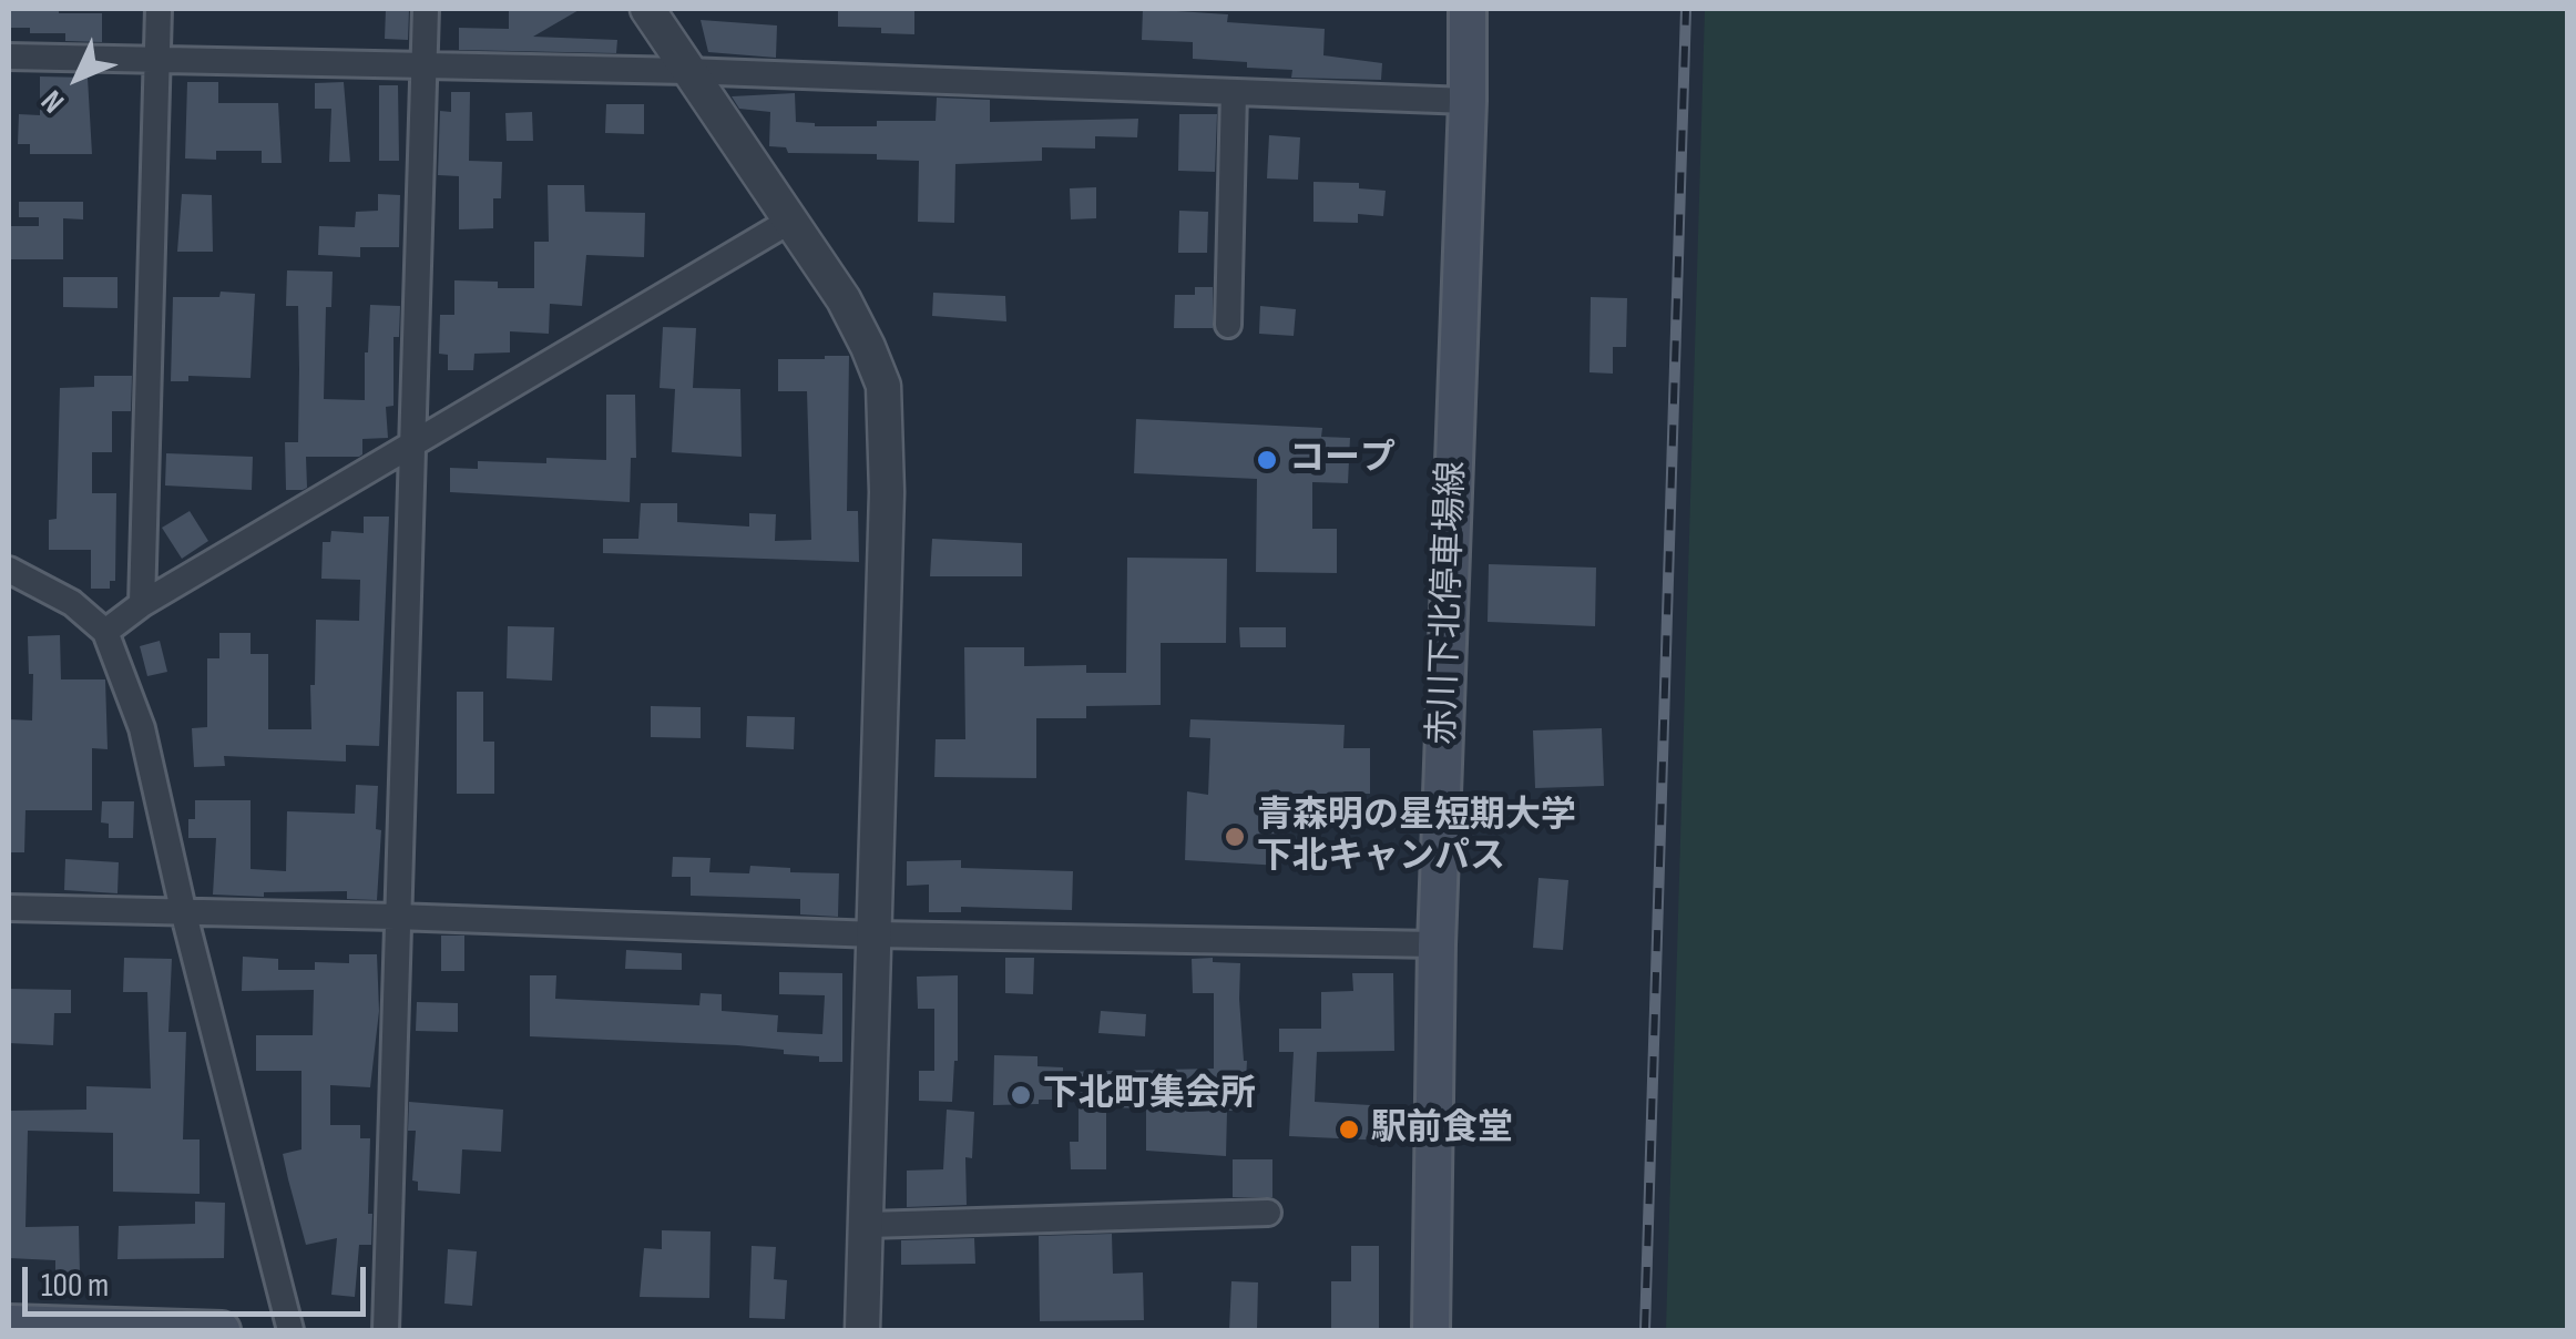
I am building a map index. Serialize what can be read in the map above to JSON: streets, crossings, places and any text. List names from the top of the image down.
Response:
{
  "streets": {
    "main road": ["赤川下北停車場線"]
  },
  "places": [
    "コープ",
    "青森明の星短期大学 下北キャンパス",
    "下北町集会所",
    "駅前食堂"
  ],
  "scale_bar": "100 m",
  "north": "bottom left"
}
